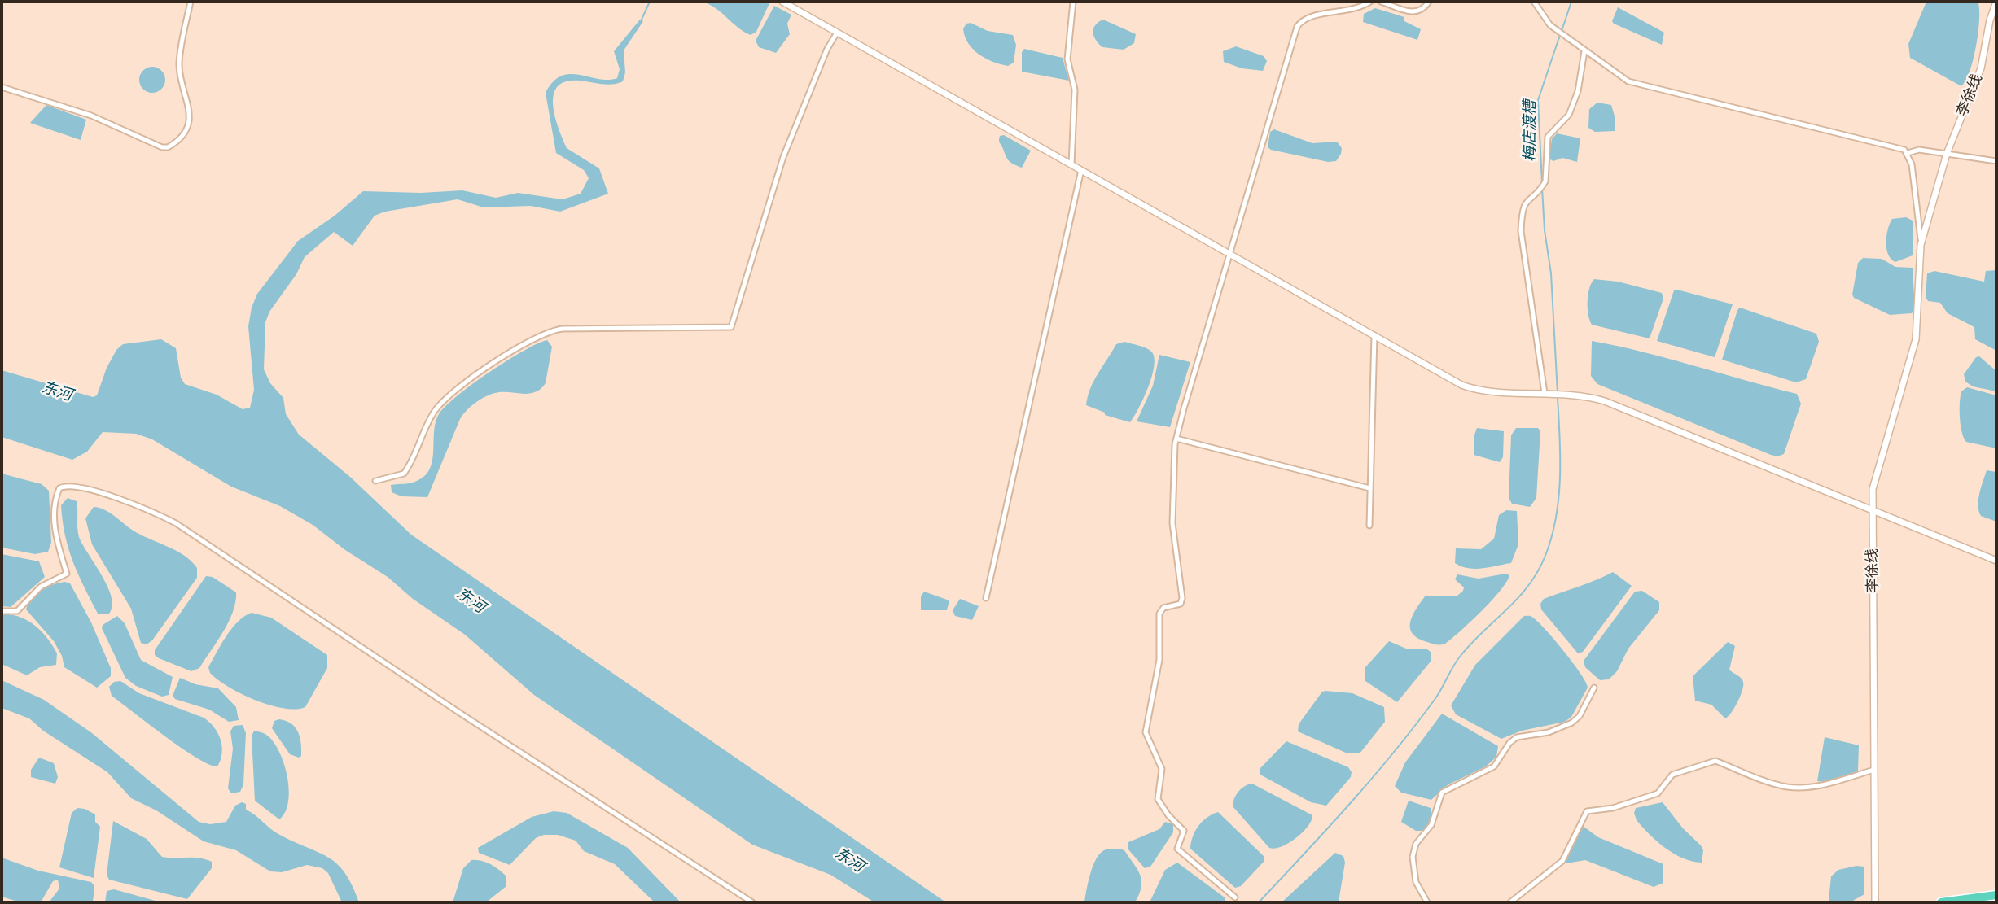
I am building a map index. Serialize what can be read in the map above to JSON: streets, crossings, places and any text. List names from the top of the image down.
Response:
{
  "streets": {
    "street": ["李徐线"]
  },
  "water": ["梅店渡槽", "东河"]
}
